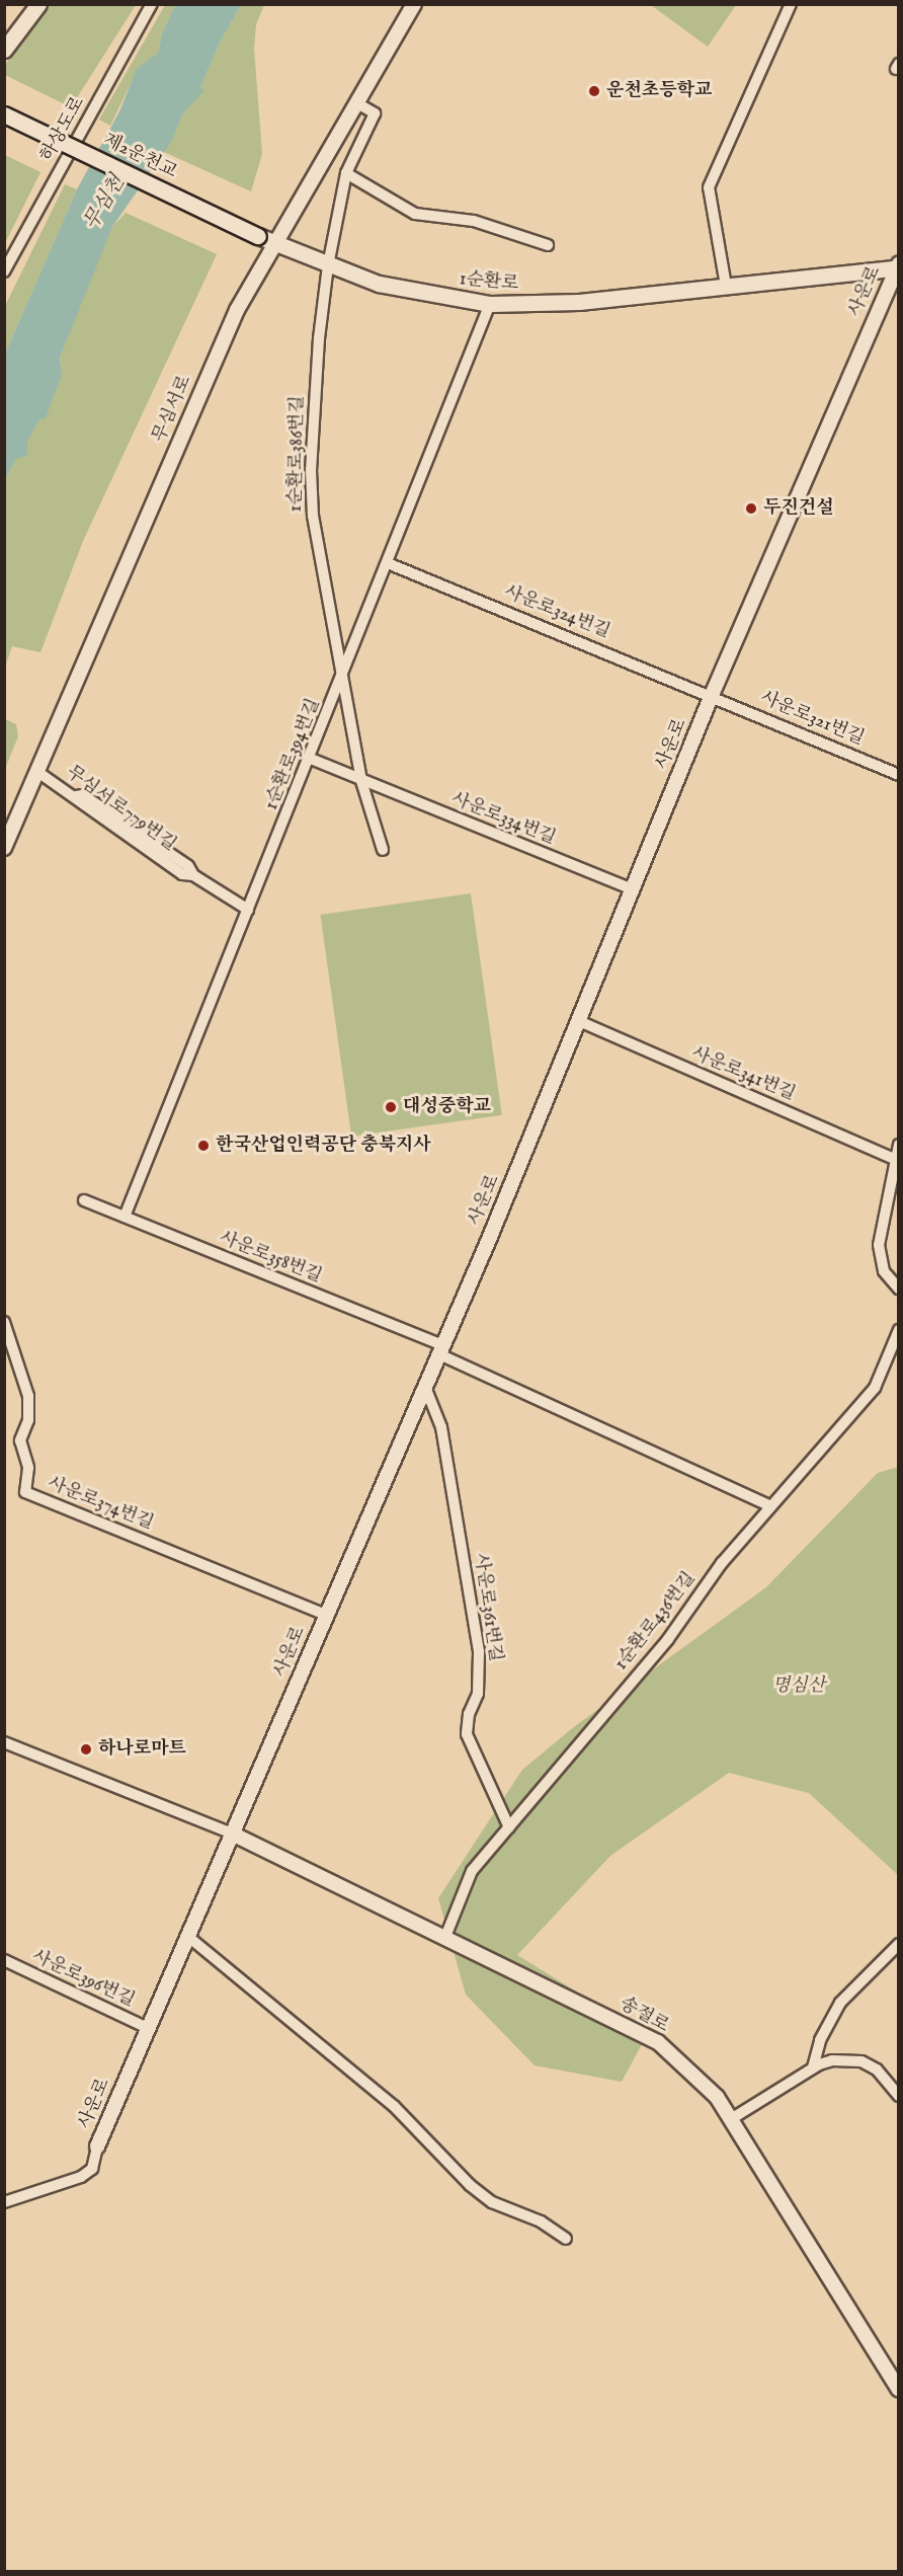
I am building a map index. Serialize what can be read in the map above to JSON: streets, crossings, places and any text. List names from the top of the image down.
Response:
{
  "streets": {
    "main road": ["제2운천교", "1순환로"],
    "street": [
      "하상도로",
      "사운로",
      "무심서로",
      "1순환로386번길",
      "사운로324번길",
      "사운로321번길",
      "1순환로394번길",
      "무심서로779번길",
      "사운로334번길",
      "사운로341번길",
      "사운로358번길",
      "사운로374번길",
      "사운로361번길",
      "1순환로436번길",
      "사운로396번길",
      "송절로"
    ]
  },
  "crossings": [
    ["제2운천교", "1순환로"],
    ["1순환로", "사운로"],
    ["1순환로", "무심서로"],
    ["1순환로", "1순환로386번길"],
    ["1순환로", "1순환로394번길"],
    ["사운로", "사운로324번길"],
    ["사운로", "사운로321번길"],
    ["사운로", "사운로334번길"],
    ["사운로", "사운로341번길"],
    ["사운로", "사운로358번길"],
    ["사운로", "사운로374번길"],
    ["사운로", "사운로361번길"],
    ["사운로", "사운로396번길"],
    ["사운로", "송절로"],
    ["무심서로", "1순환로386번길"],
    ["무심서로", "무심서로779번길"],
    ["1순환로386번길", "1순환로394번길"],
    ["1순환로386번길", "사운로334번길"],
    ["사운로324번길", "사운로321번길"],
    ["사운로324번길", "1순환로394번길"],
    ["1순환로394번길", "무심서로779번길"],
    ["1순환로394번길", "사운로334번길"],
    ["1순환로394번길", "사운로358번길"],
    ["사운로358번길", "1순환로436번길"],
    ["사운로361번길", "1순환로436번길"],
    ["1순환로436번길", "송절로"]
  ],
  "water": ["무심천"],
  "parks": ["명심산"],
  "places": [
    "운천초등학교",
    "두진건설",
    "대성중학교",
    "한국산업인력공단 충북지사",
    "하나로마트"
  ]
}
